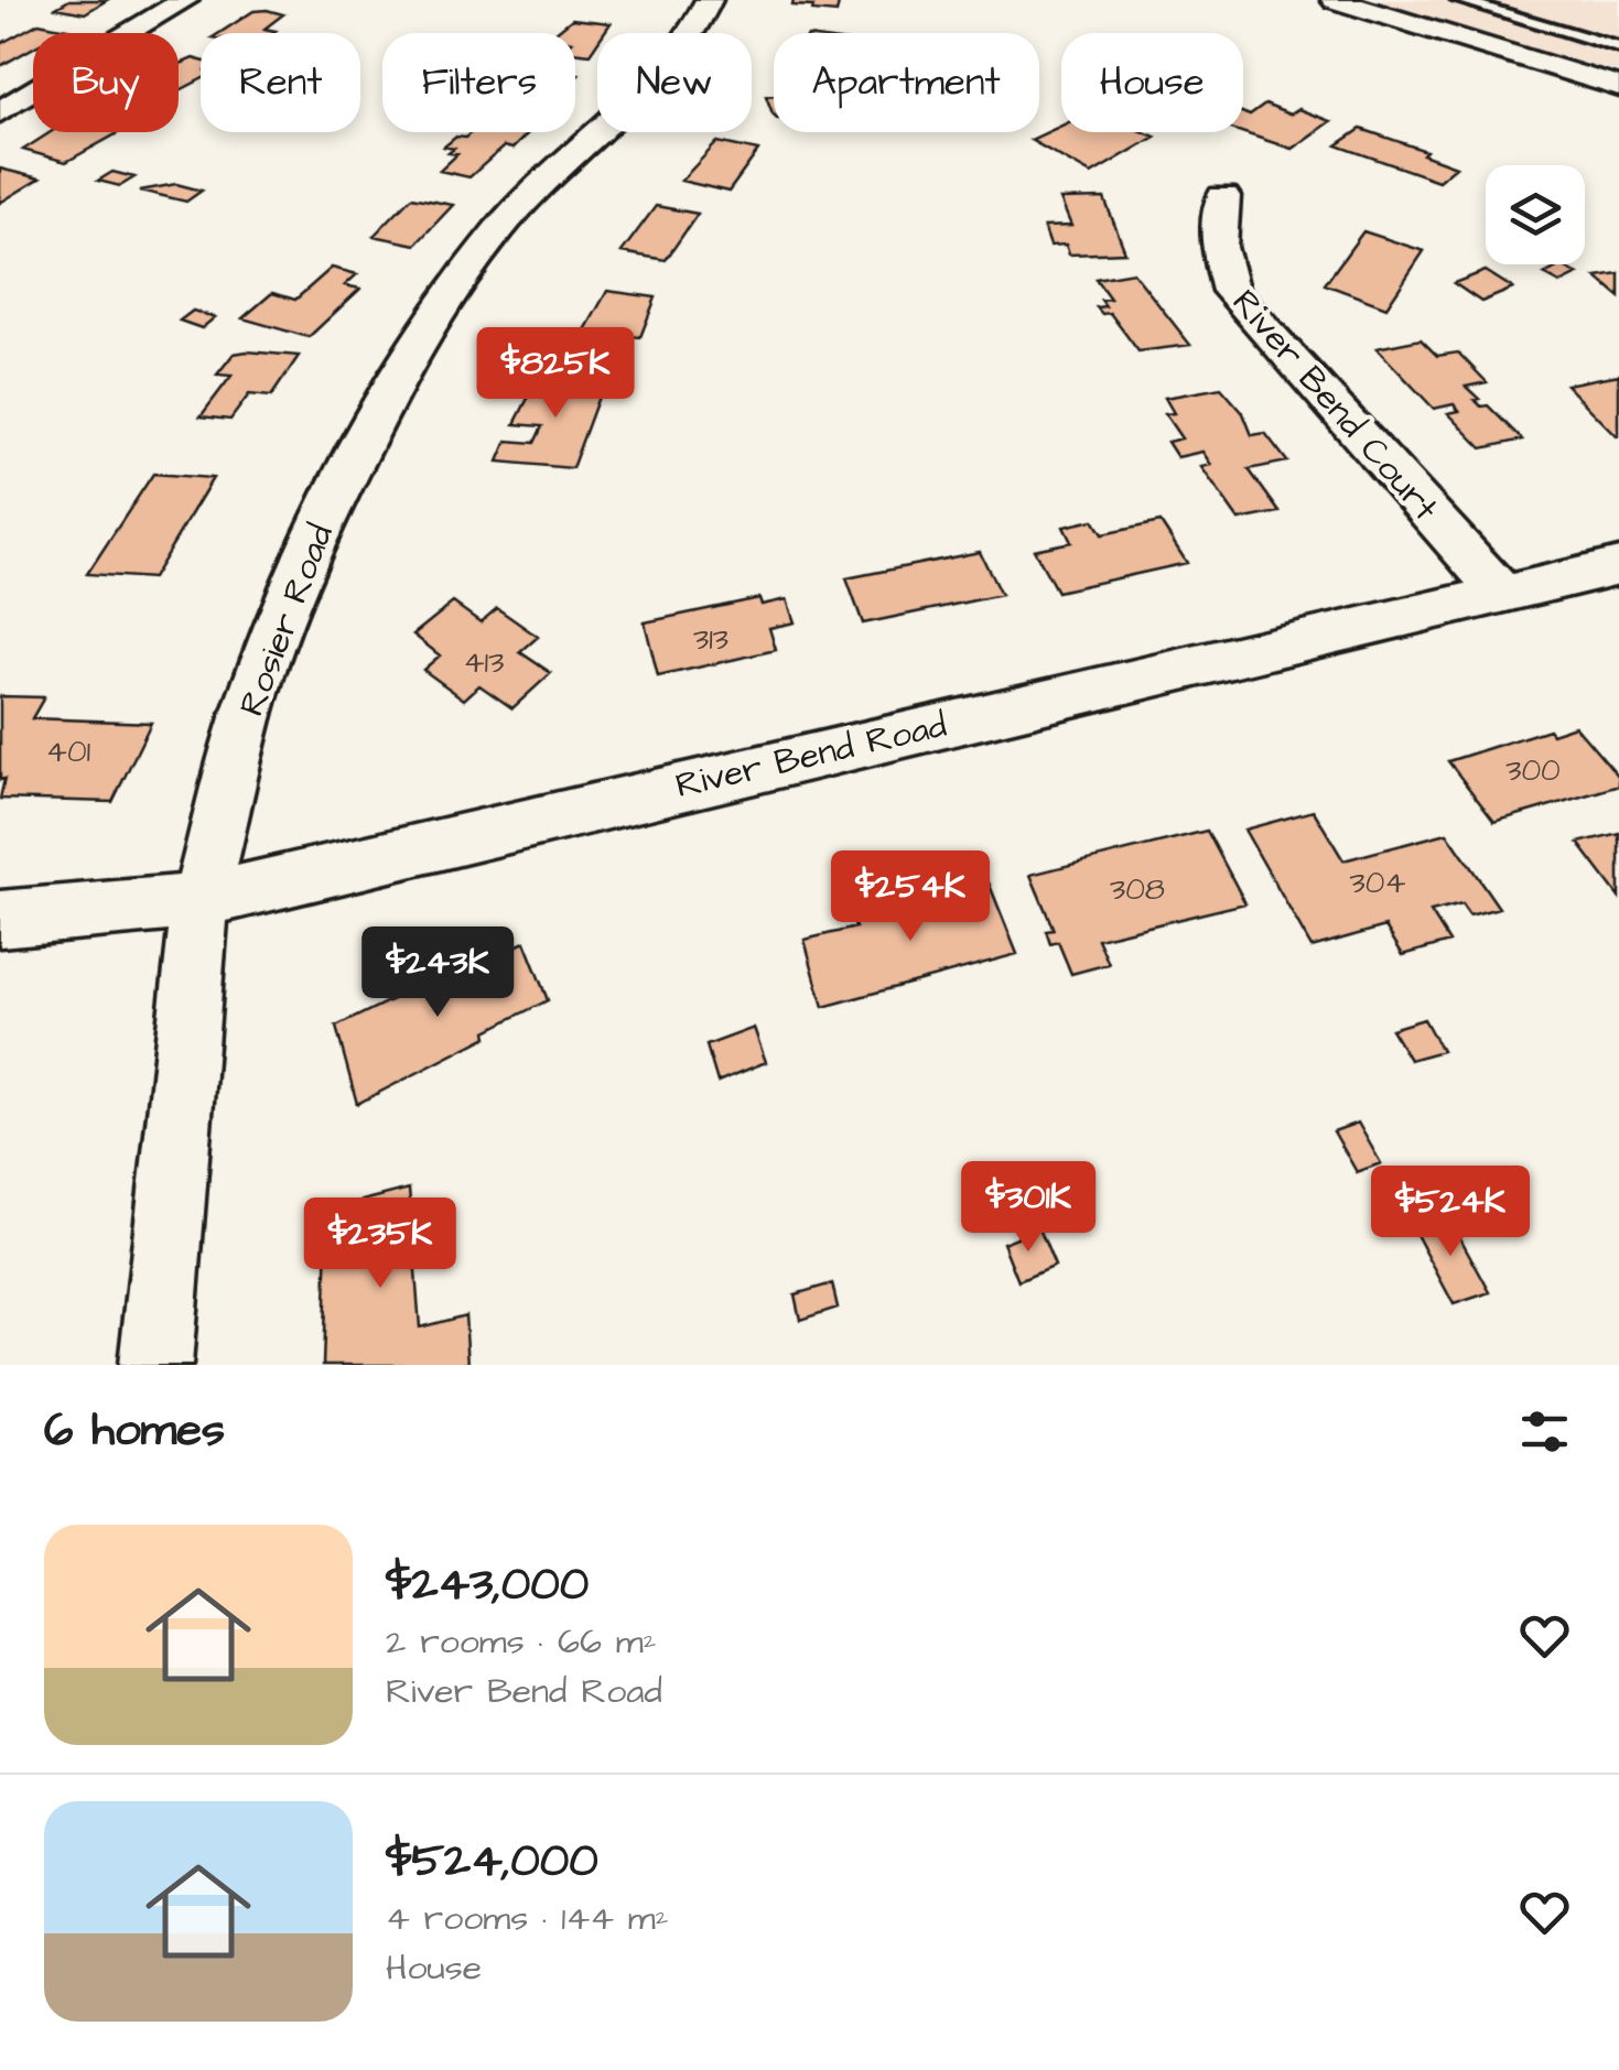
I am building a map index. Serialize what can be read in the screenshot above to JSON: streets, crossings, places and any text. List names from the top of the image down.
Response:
{
  "streets": {
    "street": ["River Bend Court", "Rosier Road", "River Bend Road"]
  },
  "crossings": [
    ["River Bend Court", "River Bend Road"],
    ["Rosier Road", "River Bend Road"]
  ],
  "house_numbers": [
    "313",
    "413",
    "401",
    "300",
    "304",
    "308"
  ],
  "page": {
    "chip": [
      "Buy",
      "Rent",
      "Filters",
      "New",
      "Apartment",
      "House"
    ],
    "price": [
      "$825K",
      "$254K",
      "$243K",
      "$301K",
      "$524K",
      "$235K"
    ],
    "heading": "6 homes",
    "list": [
      {
        "name": "$243,000",
        "note": "2 rooms · 66 m² · River Bend Road"
      },
      {
        "name": "$524,000",
        "note": "4 rooms · 144 m² · House"
      }
    ]
  }
}
